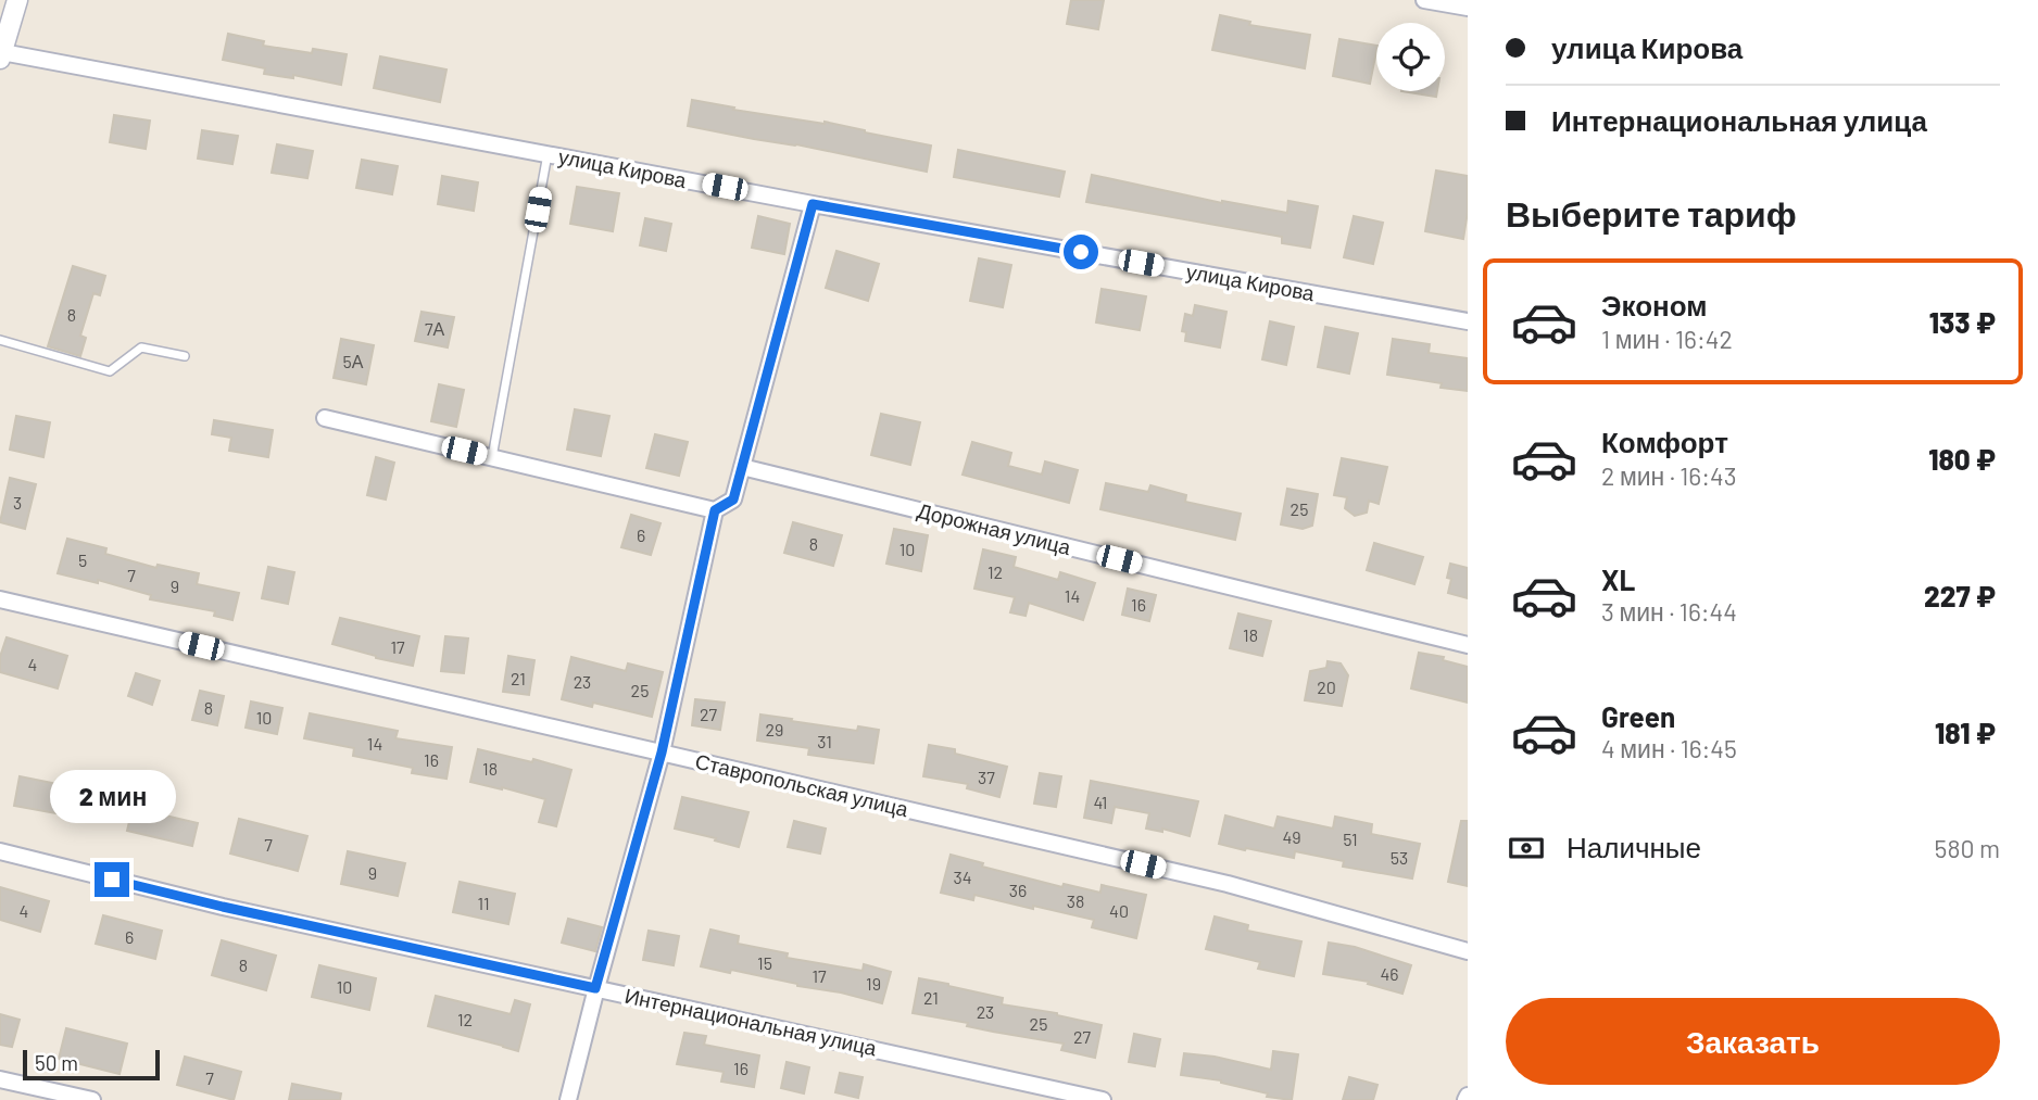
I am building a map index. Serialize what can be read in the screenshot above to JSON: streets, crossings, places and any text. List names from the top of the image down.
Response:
{
  "streets": {
    "street": [
      "улица Кирова",
      "Дорожная улица",
      "Ставропольская улица",
      "Интернациональная улица"
    ]
  },
  "house_numbers": [
    "8",
    "7А",
    "5А",
    "3",
    "25",
    "6",
    "8",
    "10",
    "5",
    "12",
    "7",
    "9",
    "14",
    "16",
    "18",
    "17",
    "4",
    "21",
    "23",
    "20",
    "25",
    "8",
    "27",
    "10",
    "29",
    "31",
    "14",
    "16",
    "18",
    "37",
    "41",
    "49",
    "51",
    "7",
    "53",
    "9",
    "34",
    "36",
    "38",
    "11",
    "4",
    "40",
    "6",
    "15",
    "8",
    "46",
    "17",
    "19",
    "10",
    "21",
    "23",
    "12",
    "25",
    "27",
    "16",
    "7"
  ],
  "scale_bar": "50 m",
  "page": {
    "banner": ["улица Кирова", "Интернациональная улица"],
    "heading": "Выберите тариф",
    "list": [
      {
        "name": "Эконом",
        "note": "1 мин · 16:42",
        "value": "133 ₽"
      },
      {
        "name": "Комфорт",
        "note": "2 мин · 16:43",
        "value": "180 ₽"
      },
      {
        "name": "XL",
        "note": "3 мин · 16:44",
        "value": "227 ₽"
      },
      {
        "name": "Green",
        "note": "4 мин · 16:45",
        "value": "181 ₽"
      }
    ],
    "bubble": "2 мин",
    "pay": ["Наличные", "580 m"],
    "buttons": "Заказать",
    "scale": "50 m"
  }
}
